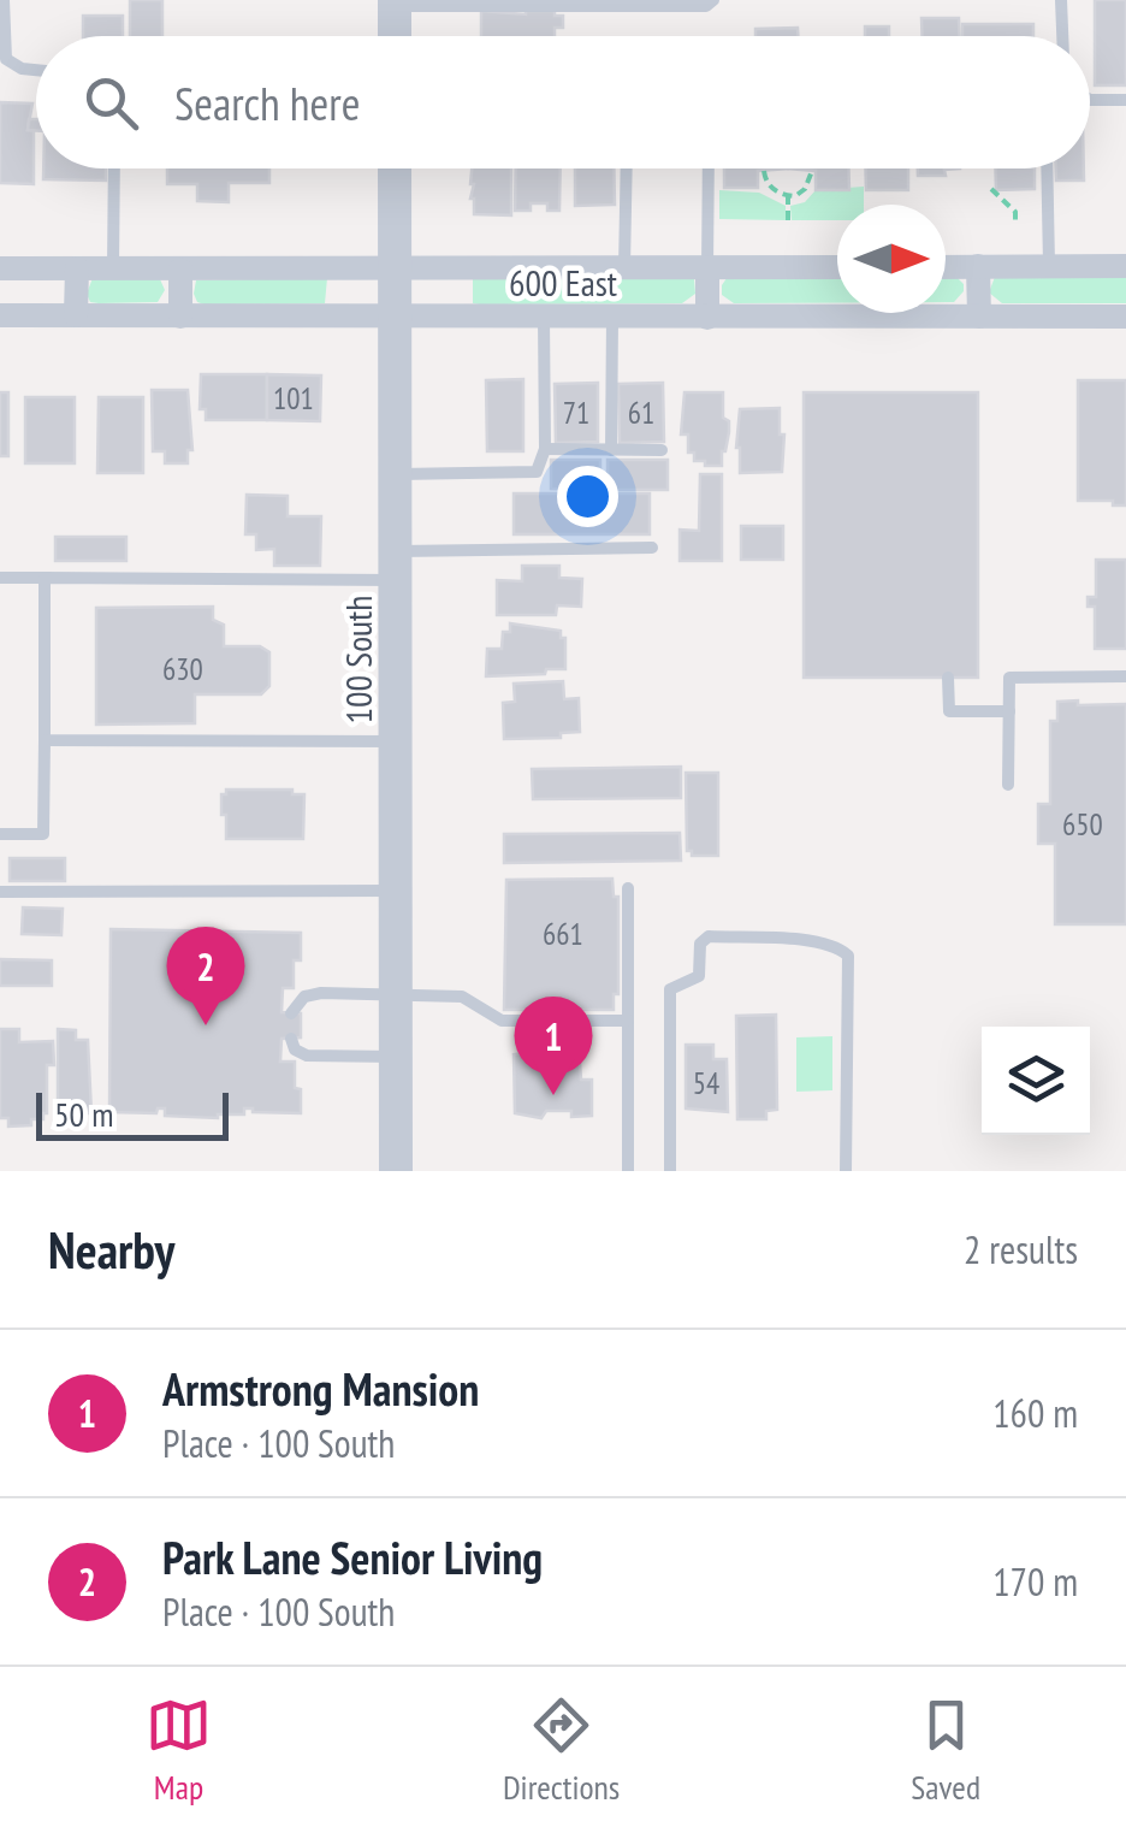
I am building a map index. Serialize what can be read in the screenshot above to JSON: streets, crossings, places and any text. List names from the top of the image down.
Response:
{
  "streets": {
    "street": ["600 East", "100 South"]
  },
  "crossings": [
    ["600 East", "100 South"]
  ],
  "house_numbers": [
    "101",
    "71",
    "61",
    "630",
    "650",
    "661",
    "54"
  ],
  "scale_bar": "50 m",
  "north": "right",
  "page": {
    "search": "Search here",
    "pins": ["2", "1"],
    "scale": "50 m",
    "heading": ["Nearby", "2 results"],
    "list": [
      {
        "mark": "1",
        "name": "Armstrong Mansion",
        "note": "Place · 100 South",
        "value": "160 m"
      },
      {
        "mark": "2",
        "name": "Park Lane Senior Living",
        "note": "Place · 100 South",
        "value": "170 m"
      }
    ],
    "nav": ["Map", "Directions", "Saved"]
  }
}
